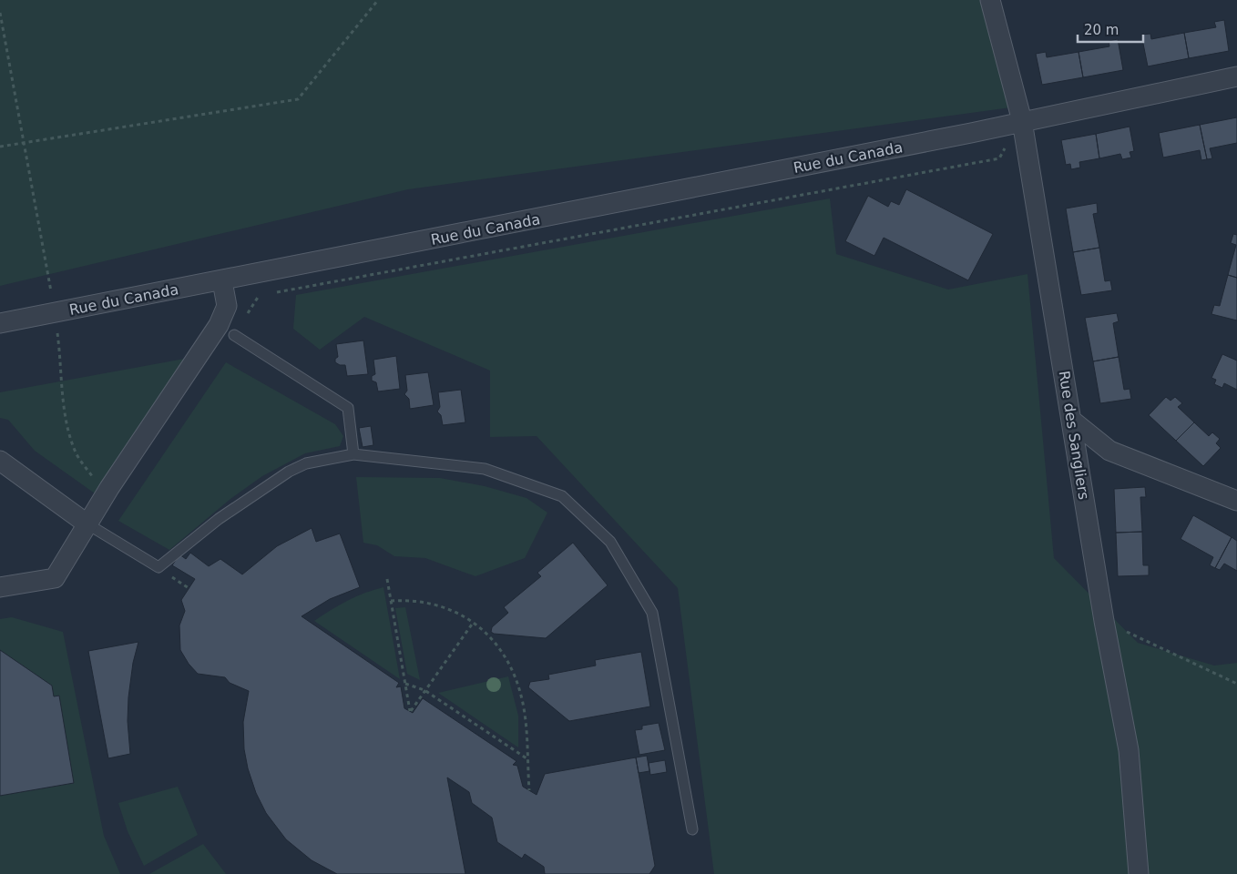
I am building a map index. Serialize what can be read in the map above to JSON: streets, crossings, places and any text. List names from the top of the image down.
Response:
{
  "streets": {
    "street": ["Rue du Canada", "Rue des Sangliers"]
  },
  "crossings": [
    ["Rue du Canada", "Rue des Sangliers"]
  ],
  "scale_bar": "20 m"
}
